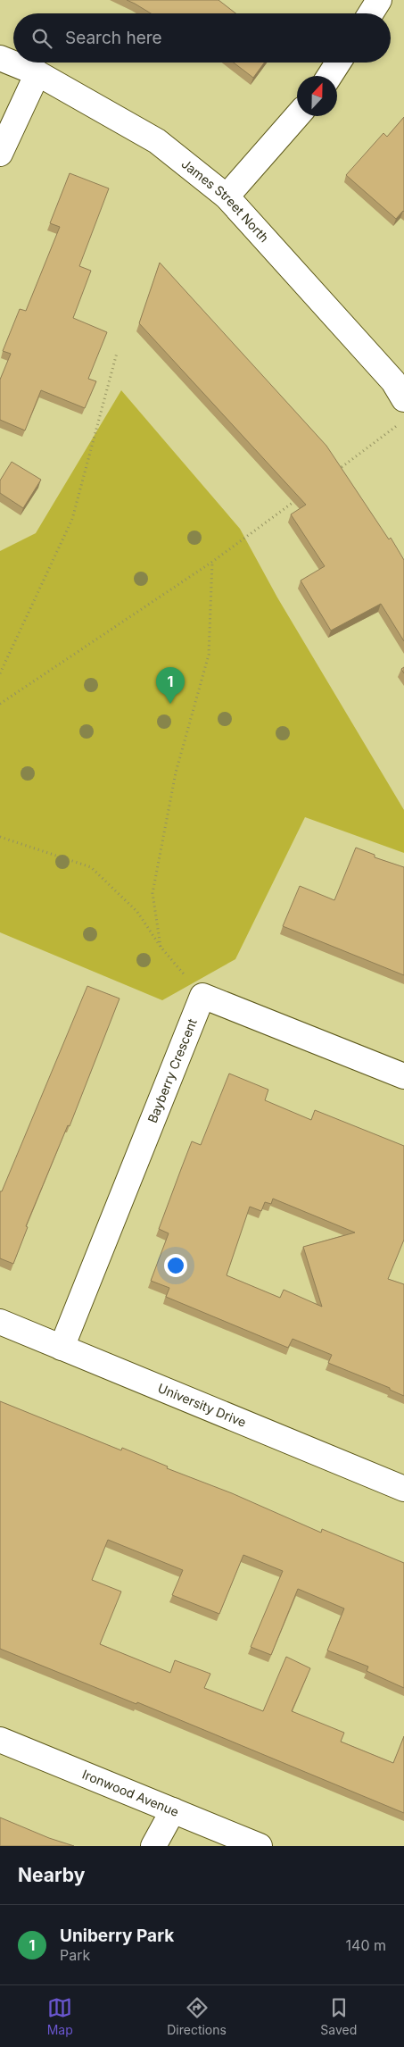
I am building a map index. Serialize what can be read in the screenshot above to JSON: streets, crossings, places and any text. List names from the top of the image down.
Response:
{
  "streets": {
    "street": [
      "James Street North",
      "Bayberry Crescent",
      "University Drive",
      "Ironwood Avenue"
    ]
  },
  "crossings": [
    ["Bayberry Crescent", "University Drive"]
  ],
  "north": "top",
  "page": {
    "search": "Search here",
    "pins": "1",
    "heading": "Nearby",
    "list": [
      {
        "mark": "1",
        "name": "Uniberry Park",
        "note": "Park",
        "value": "140 m"
      }
    ],
    "nav": ["Map", "Directions", "Saved"]
  }
}
